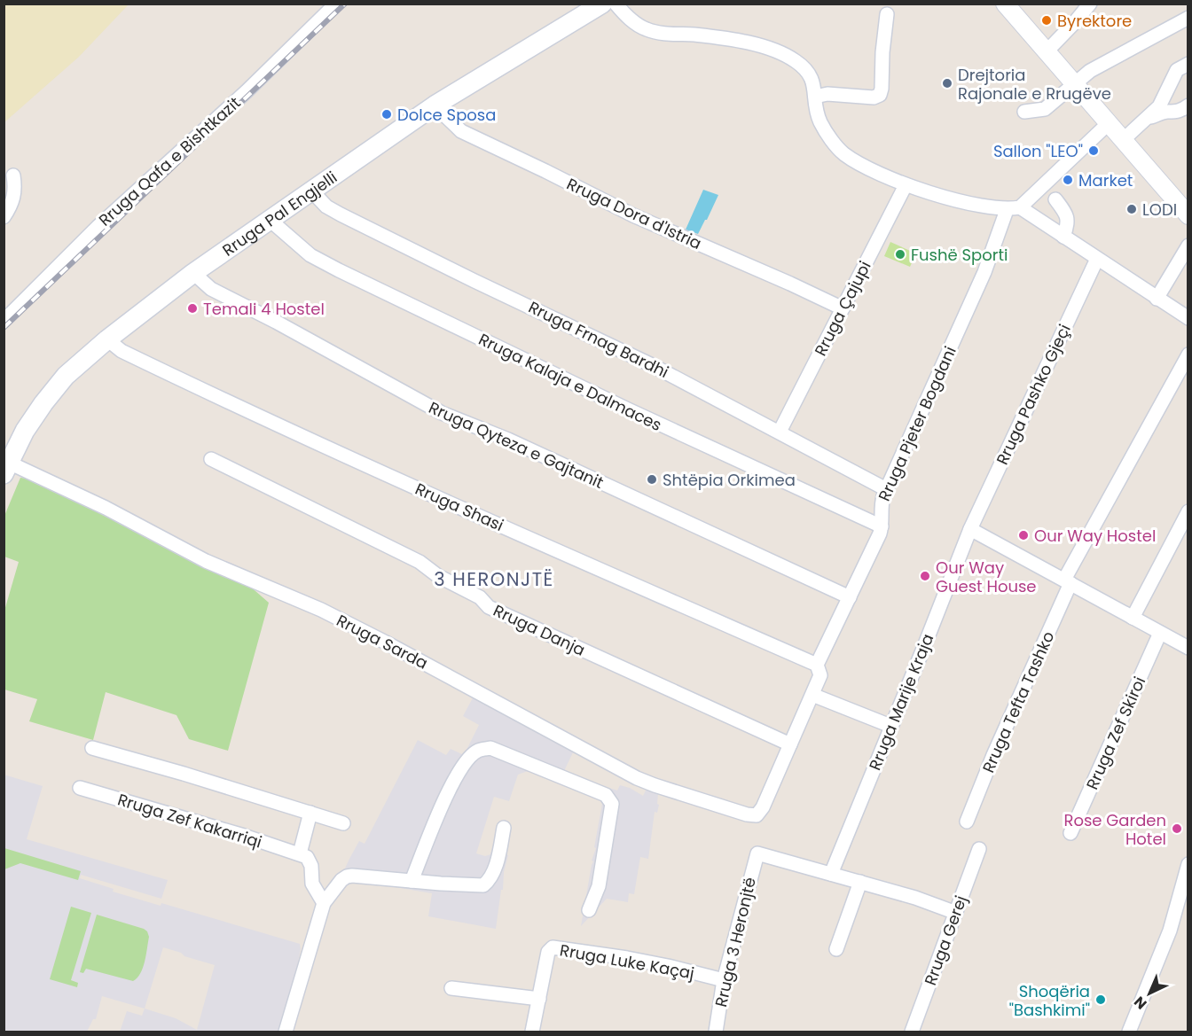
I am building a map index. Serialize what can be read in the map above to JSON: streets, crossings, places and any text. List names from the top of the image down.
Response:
{
  "streets": {
    "main road": ["Rruga Pal Engjelli"],
    "street": [
      "Rruga Qafa e Bishtkazit",
      "Rruga Dora d'Istria",
      "Rruga Çajupi",
      "Rruga Frnag Bardhi",
      "Rruga Kalaja e Dalmaces",
      "Rruga Pashko Gjeçi",
      "Rruga Pjeter Bogdani",
      "Rruga Qyteza e Gajtanit",
      "Rruga Shasi",
      "Rruga Danja",
      "Rruga Sarda",
      "Rruga Marije Kraja",
      "Rruga Tefta Tashko",
      "Rruga Zef Skiroi",
      "Rruga Zef Kakarriqi",
      "Rruga Gerej",
      "Rruga 3 Heronjtë",
      "Rruga Luke Kaçaj"
    ]
  },
  "crossings": [
    ["Rruga Pal Engjelli", "Rruga Dora d'Istria"],
    ["Rruga Pal Engjelli", "Rruga Frnag Bardhi"],
    ["Rruga Pal Engjelli", "Rruga Kalaja e Dalmaces"],
    ["Rruga Pal Engjelli", "Rruga Qyteza e Gajtanit"],
    ["Rruga Pal Engjelli", "Rruga Shasi"],
    ["Rruga Pal Engjelli", "Rruga Sarda"],
    ["Rruga Dora d'Istria", "Rruga Çajupi"],
    ["Rruga Çajupi", "Rruga Frnag Bardhi"],
    ["Rruga Frnag Bardhi", "Rruga Pjeter Bogdani"],
    ["Rruga Kalaja e Dalmaces", "Rruga Pjeter Bogdani"],
    ["Rruga Pashko Gjeçi", "Rruga Marije Kraja"],
    ["Rruga Pjeter Bogdani", "Rruga Qyteza e Gajtanit"],
    ["Rruga Pjeter Bogdani", "Rruga Shasi"],
    ["Rruga Pjeter Bogdani", "Rruga Danja"],
    ["Rruga Pjeter Bogdani", "Rruga Sarda"],
    ["Rruga Marije Kraja", "Rruga 3 Heronjtë"],
    ["Rruga 3 Heronjtë", "Rruga Luke Kaçaj"]
  ],
  "districts": ["3 HERONJTË"],
  "places": [
    "Byrektore",
    "Drejtoria Rajonale e Rrugëve",
    "Dolce Sposa",
    "Sallon \"LEO\"",
    "Market",
    "LODI",
    "Fushë Sporti",
    "Temali 4 Hostel",
    "Shtëpia Orkimea",
    "Our Way Hostel",
    "Our Way Guest House",
    "Rose Garden Hotel",
    "Shoqëria \"Bashkimi\""
  ],
  "north": "bottom left"
}
